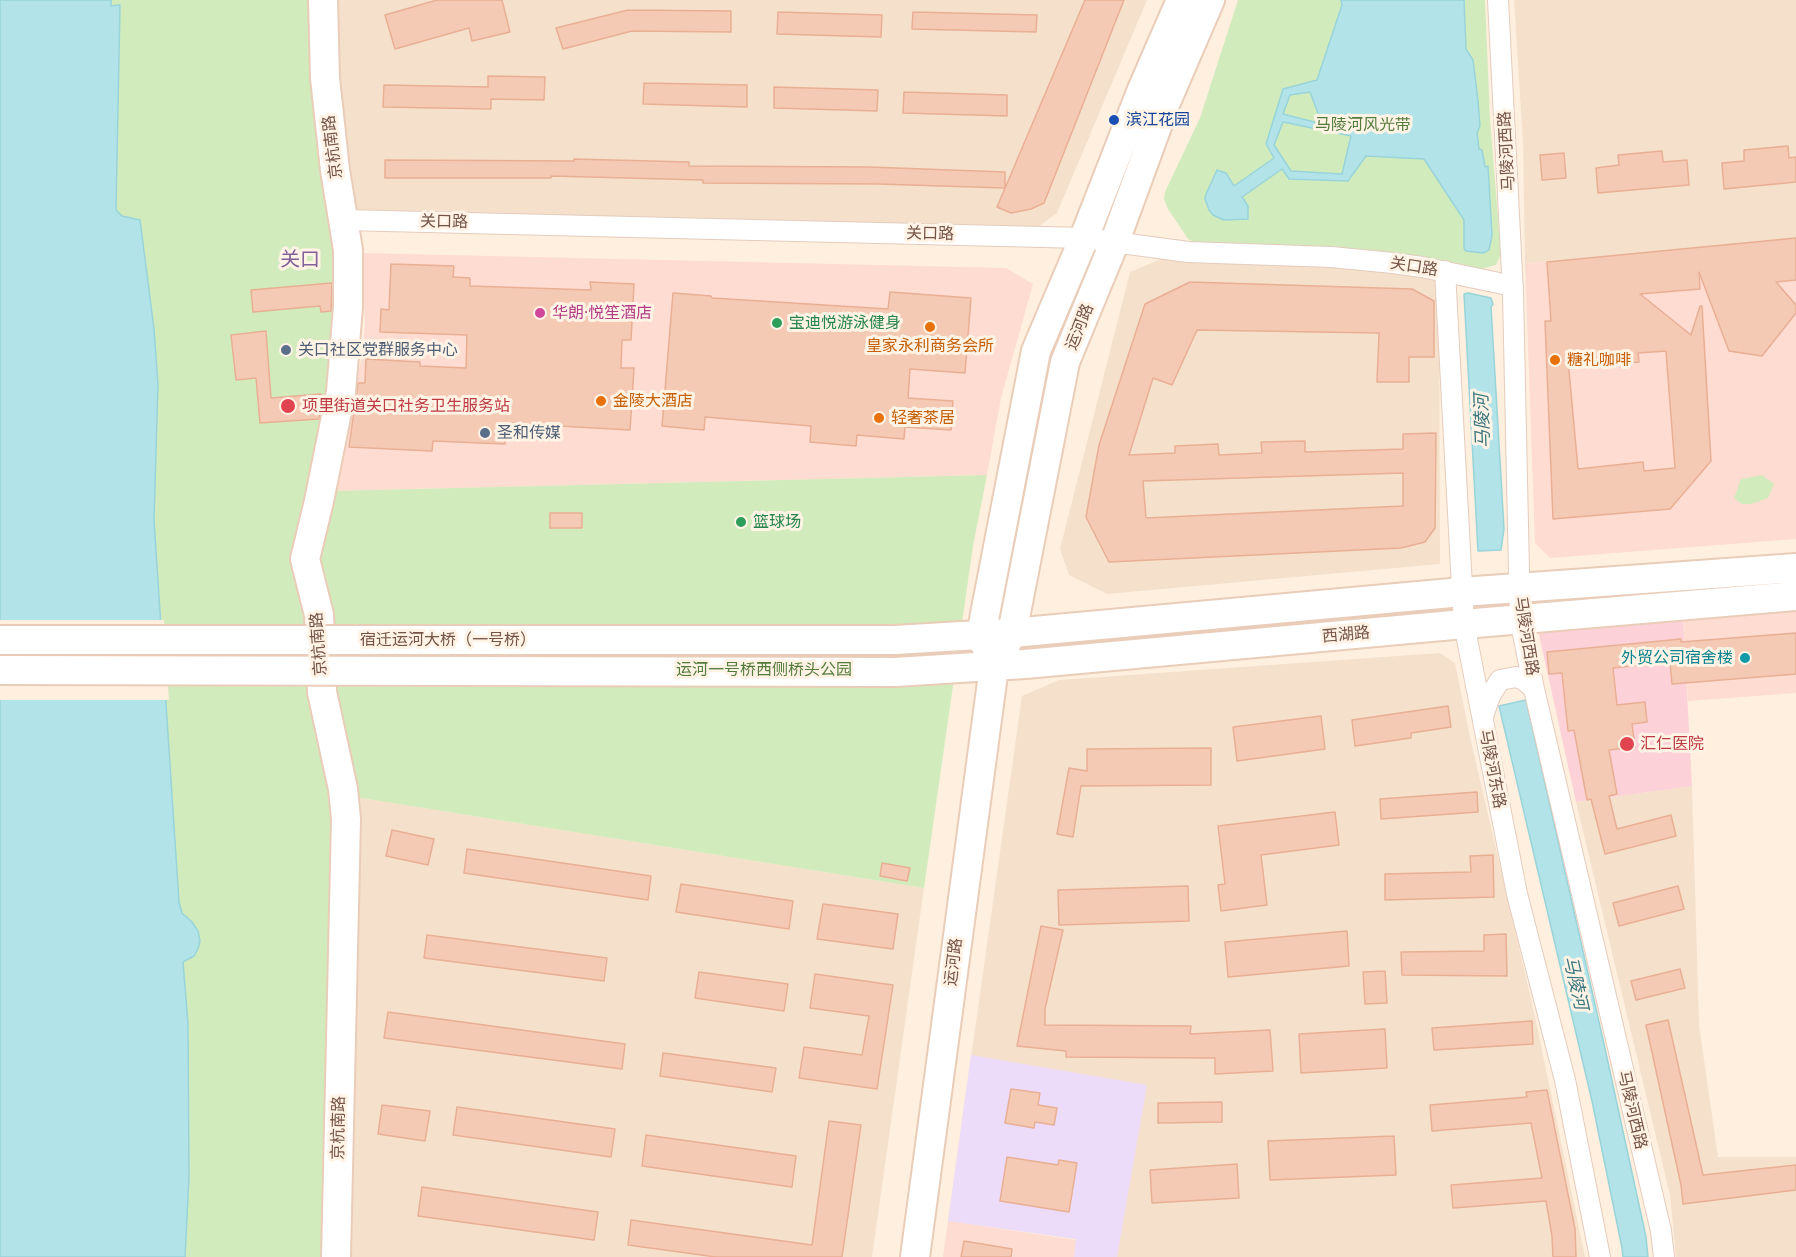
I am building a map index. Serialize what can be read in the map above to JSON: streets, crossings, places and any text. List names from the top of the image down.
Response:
{
  "streets": {
    "main road": [
      "京杭南路",
      "运河路",
      "西湖路",
      "宿迁运河大桥（一号桥）"
    ],
    "street": ["马陵河西路", "关口路", "马陵河东路"]
  },
  "crossings": [
    ["京杭南路", "关口路"],
    ["马陵河西路", "关口路"],
    ["马陵河西路", "西湖路"],
    ["关口路", "运河路"],
    ["关口路", "马陵河东路"],
    ["运河路", "西湖路"],
    ["西湖路", "宿迁运河大桥（一号桥）"],
    ["西湖路", "马陵河东路"]
  ],
  "districts": ["关口"],
  "water": ["马陵河"],
  "parks": ["马陵河风光带", "运河一号桥西侧桥头公园"],
  "places": [
    "滨江花园",
    "华朗·悦笙酒店",
    "宝迪悦游泳健身",
    "皇家永利商务会所",
    "关口社区党群服务中心",
    "糖礼咖啡",
    "金陵大酒店",
    "项里街道关口社务卫生服务站",
    "轻奢茶居",
    "圣和传媒",
    "篮球场",
    "外贸公司宿舍楼",
    "汇仁医院"
  ]
}
